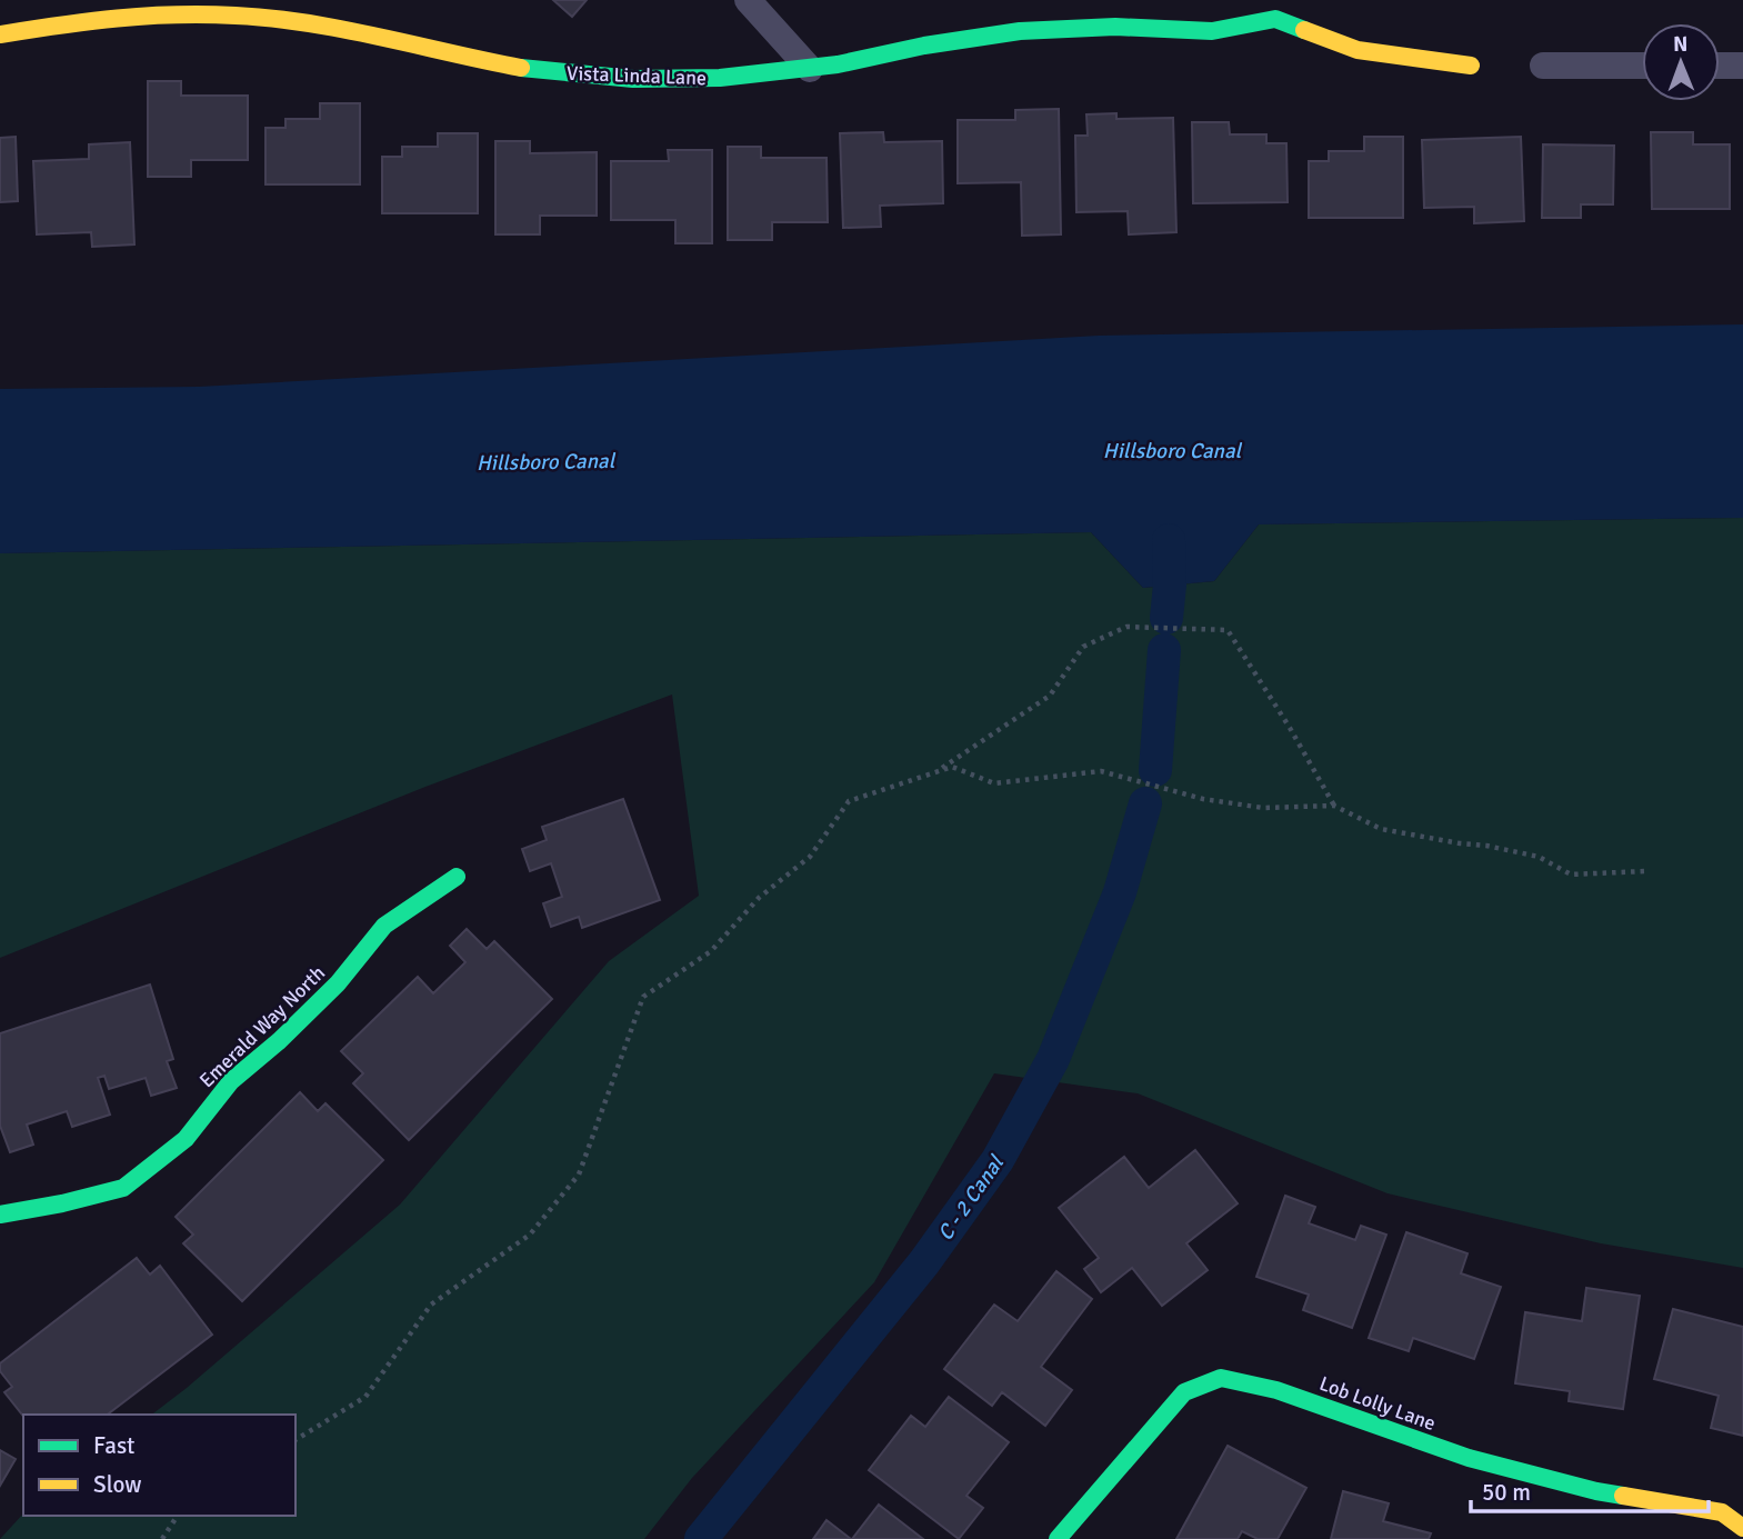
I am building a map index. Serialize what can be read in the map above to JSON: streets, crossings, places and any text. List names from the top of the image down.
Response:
{
  "streets": {
    "street": ["Vista Linda Lane", "Emerald Way North", "Lob Lolly Lane"]
  },
  "water": ["Hillsboro Canal", "C - 2 Canal"],
  "legend": ["Fast", "Slow"],
  "scale_bar": "50 m",
  "north": "top"
}
